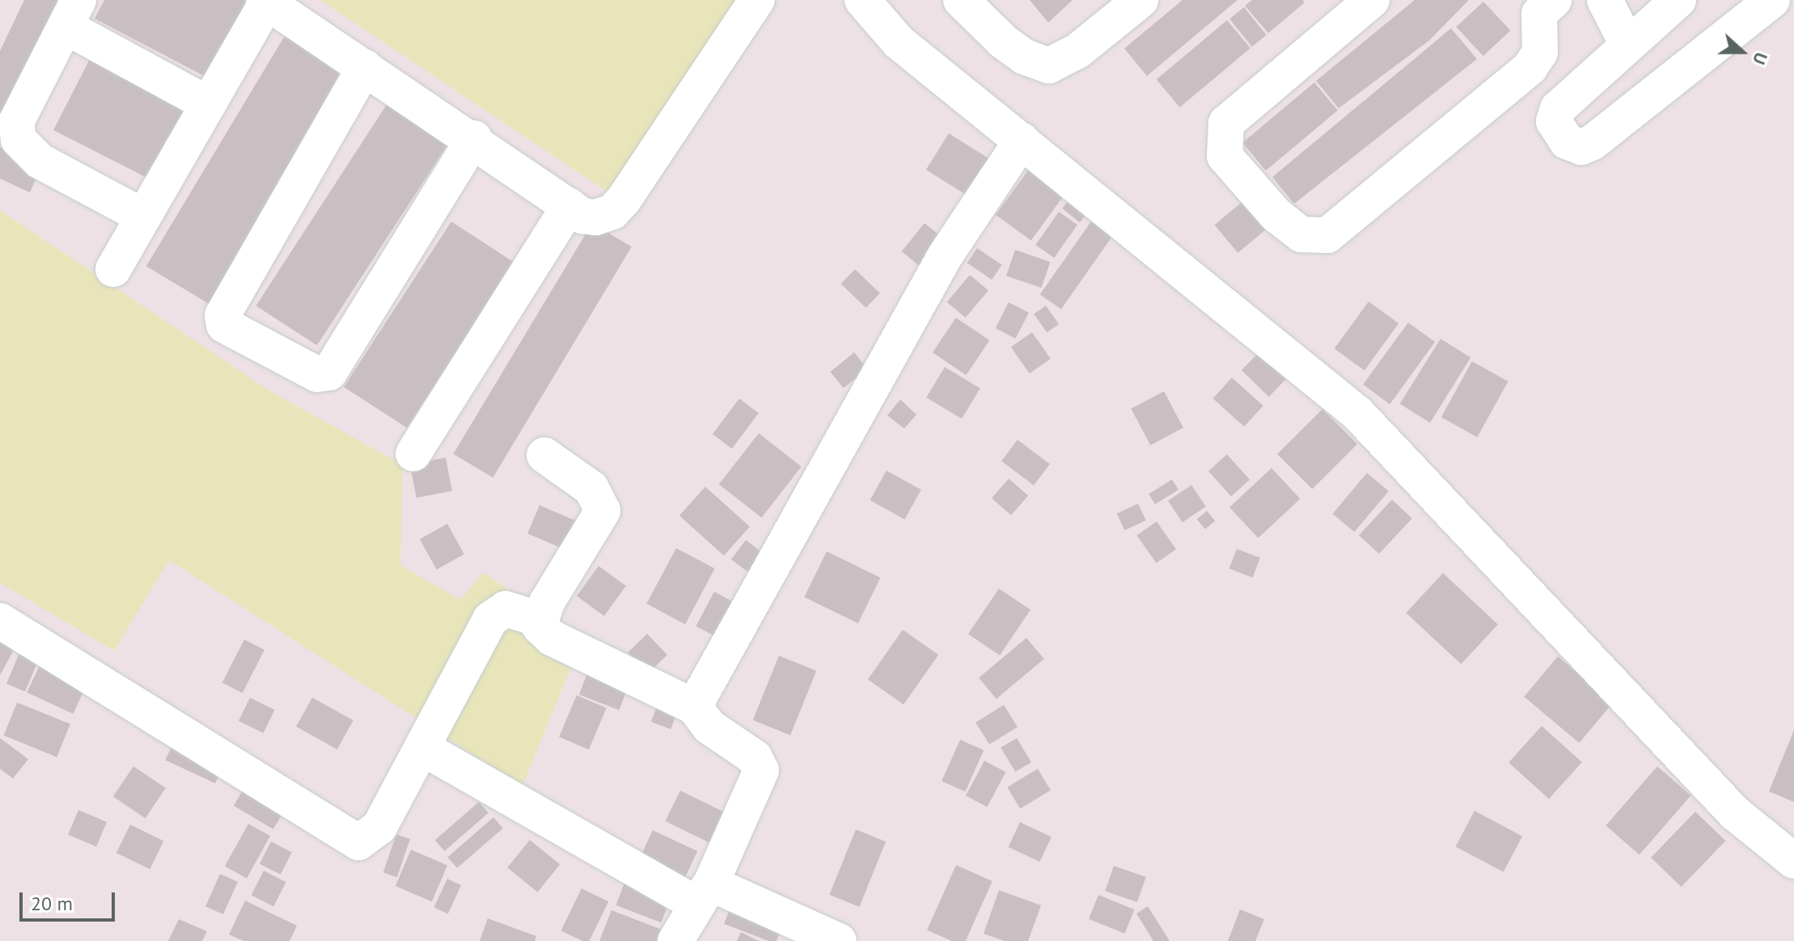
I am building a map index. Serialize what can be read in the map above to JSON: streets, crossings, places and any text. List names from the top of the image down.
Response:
{
  "scale_bar": "20 m",
  "north": "right"
}
